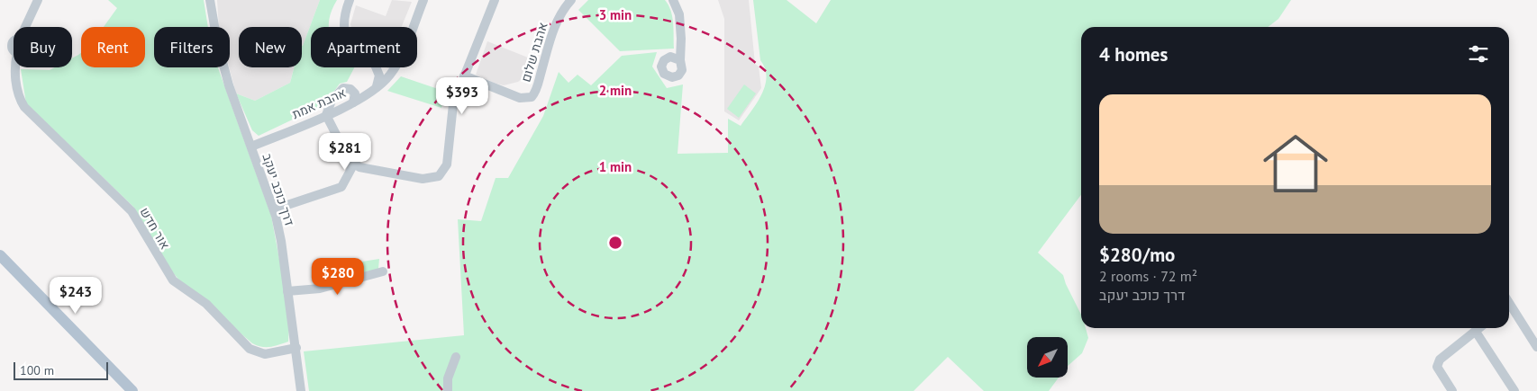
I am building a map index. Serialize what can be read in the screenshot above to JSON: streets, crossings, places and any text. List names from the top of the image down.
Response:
{
  "streets": {
    "street": [
      "אהבת שלום",
      "אהבת אמת",
      "דרך כוכב יעקב",
      "אור חדש"
    ]
  },
  "crossings": [
    ["אהבת אמת", "דרך כוכב יעקב"],
    ["דרך כוכב יעקב", "אור חדש"]
  ],
  "scale_bar": "100 m",
  "north": "bottom left",
  "page": {
    "chip": [
      "Buy",
      "Rent",
      "Filters",
      "New",
      "Apartment"
    ],
    "heading": "4 homes",
    "price": [
      "$393",
      "$281",
      "$280",
      "$243"
    ],
    "list": [
      {
        "name": "$280/mo",
        "note": "2 rooms · 72 m² · דרך כוכב יעקב"
      }
    ],
    "scale": "100 m"
  },
  "rings": ["3 min", "2 min", "1 min"]
}
